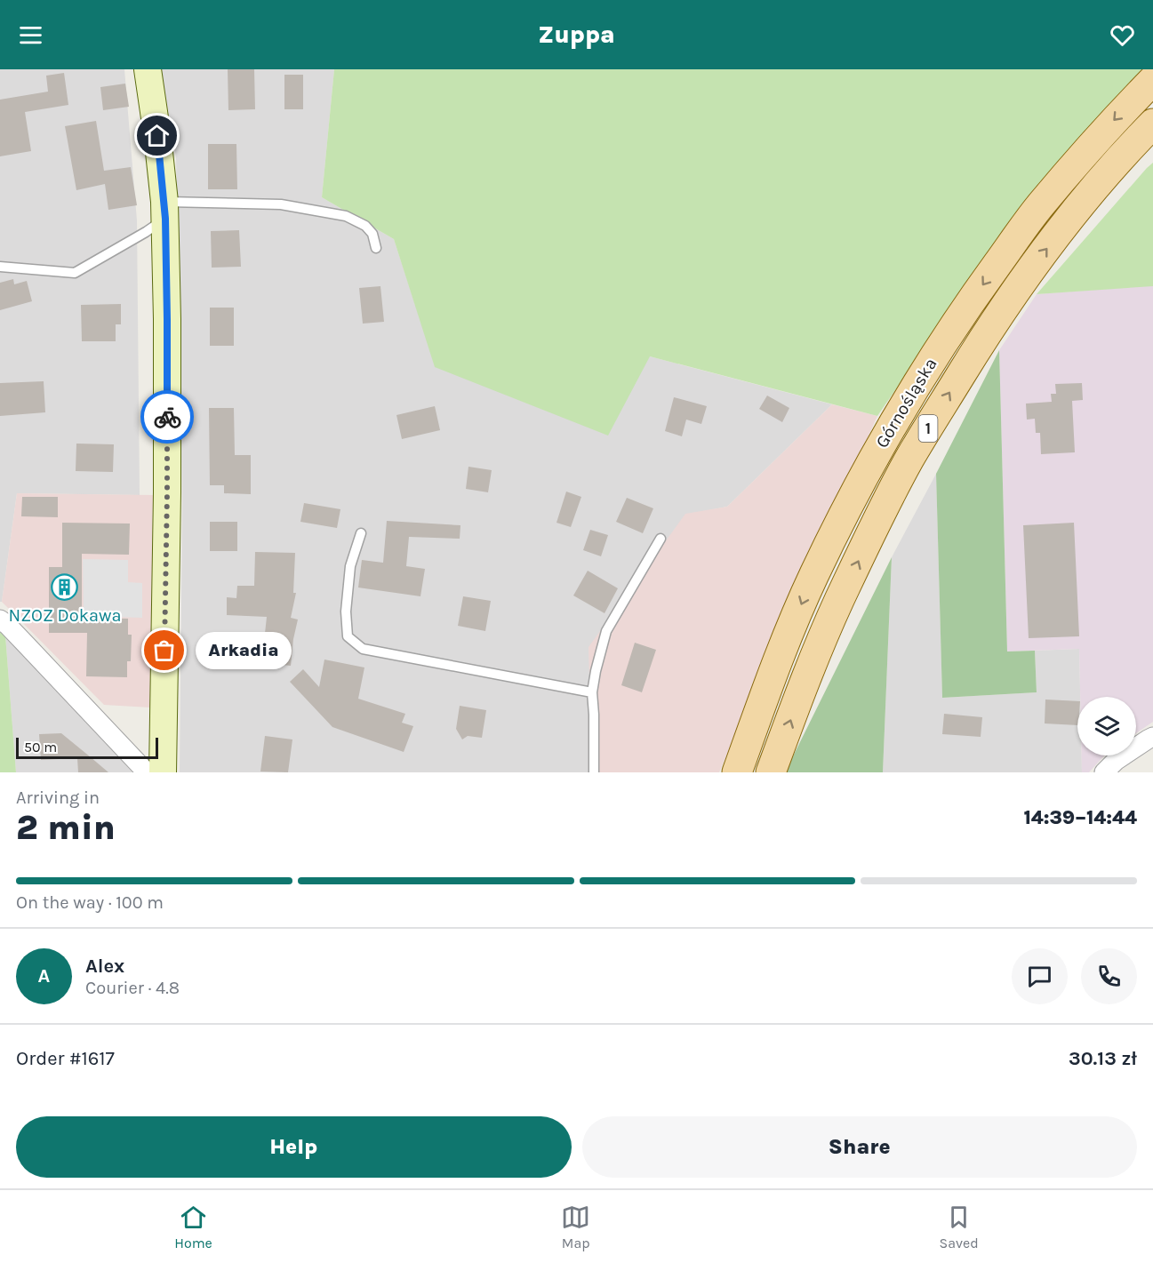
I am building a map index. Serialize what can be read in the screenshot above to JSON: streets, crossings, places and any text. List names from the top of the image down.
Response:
{
  "streets": {
    "main road": ["Górnośląska", "1"]
  },
  "places": {
    "building": ["NZOZ Dokawa"],
    "other": ["Arkadia"]
  },
  "scale_bar": "50 m",
  "page": {
    "header": "Zuppa",
    "bubble": "Arkadia",
    "scale": "50 m",
    "heading": ["2 min", "Arriving in", "14:39–14:44"],
    "panel": [
      "Alex",
      "Courier · 4.8",
      "Order #1617",
      "30.13 zł"
    ],
    "bar": "On the way · 100 m",
    "round": "A",
    "buttons": ["Help", "Share"],
    "tabs": ["Home", "Map", "Saved"]
  }
}
